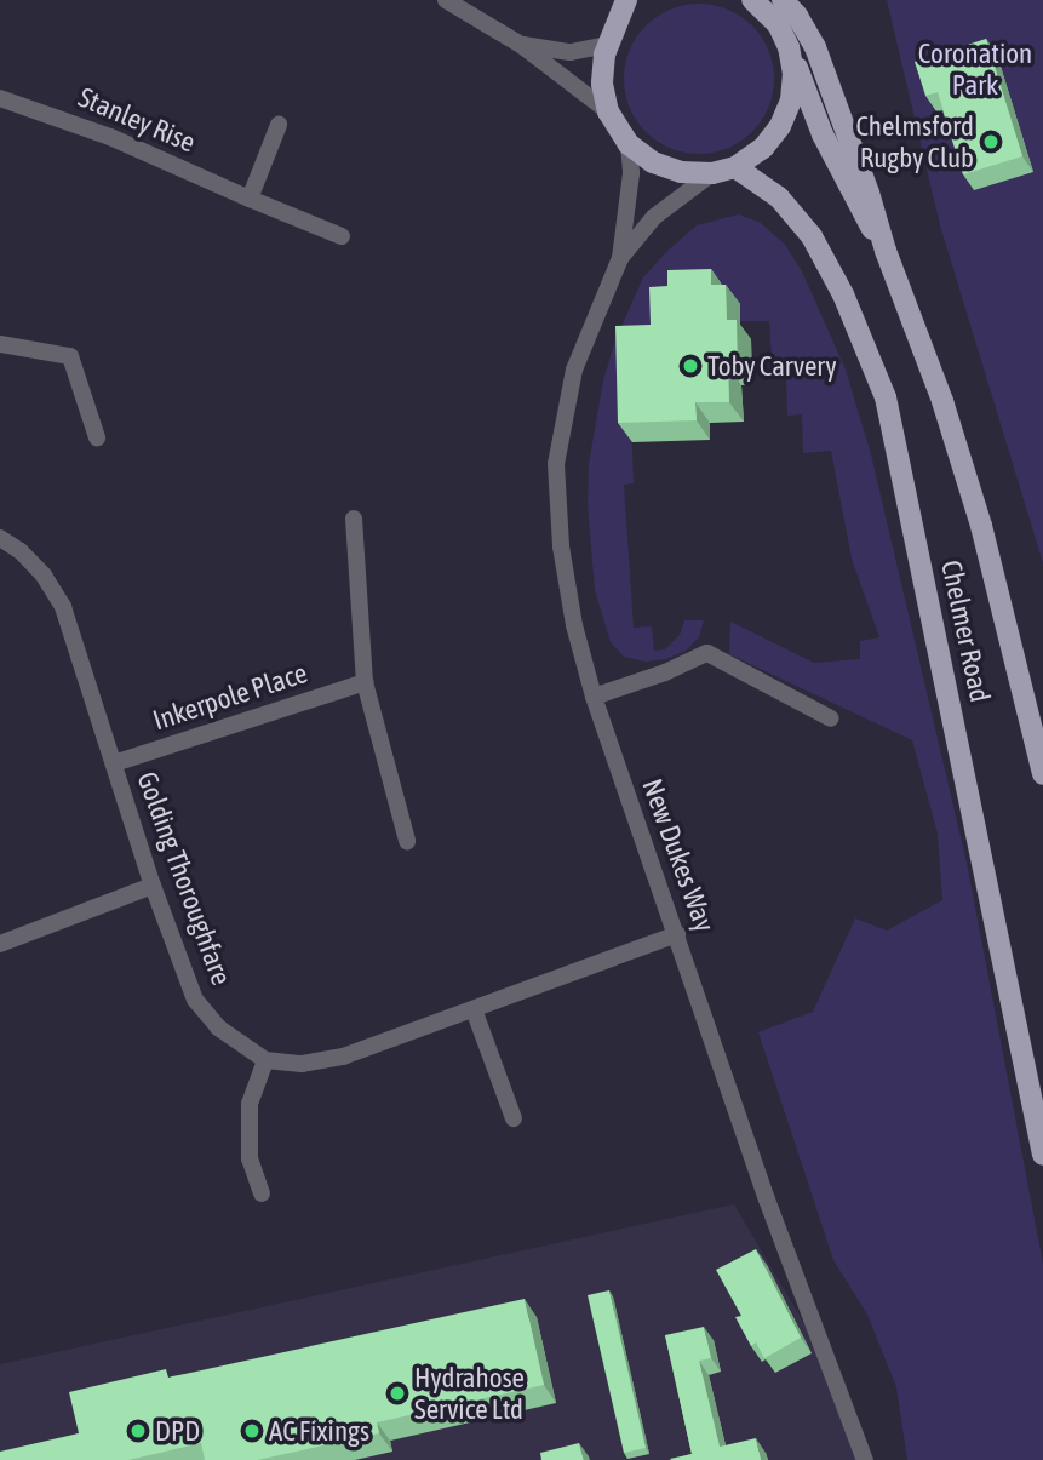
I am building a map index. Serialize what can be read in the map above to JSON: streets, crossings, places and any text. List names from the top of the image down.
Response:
{
  "streets": {
    "main road": ["Chelmer Road"],
    "street": [
      "Stanley Rise",
      "Inkerpole Place",
      "New Dukes Way",
      "Golding Thoroughfare"
    ]
  },
  "crossings": [
    ["Chelmer Road", "New Dukes Way"],
    ["Inkerpole Place", "Golding Thoroughfare"],
    ["New Dukes Way", "Golding Thoroughfare"]
  ],
  "parks": ["Coronation Park"],
  "places": [
    "Chelmsford Rugby Club",
    "Toby Carvery",
    "Hydrahose Service Ltd",
    "DPD",
    "AC Fixings"
  ]
}
